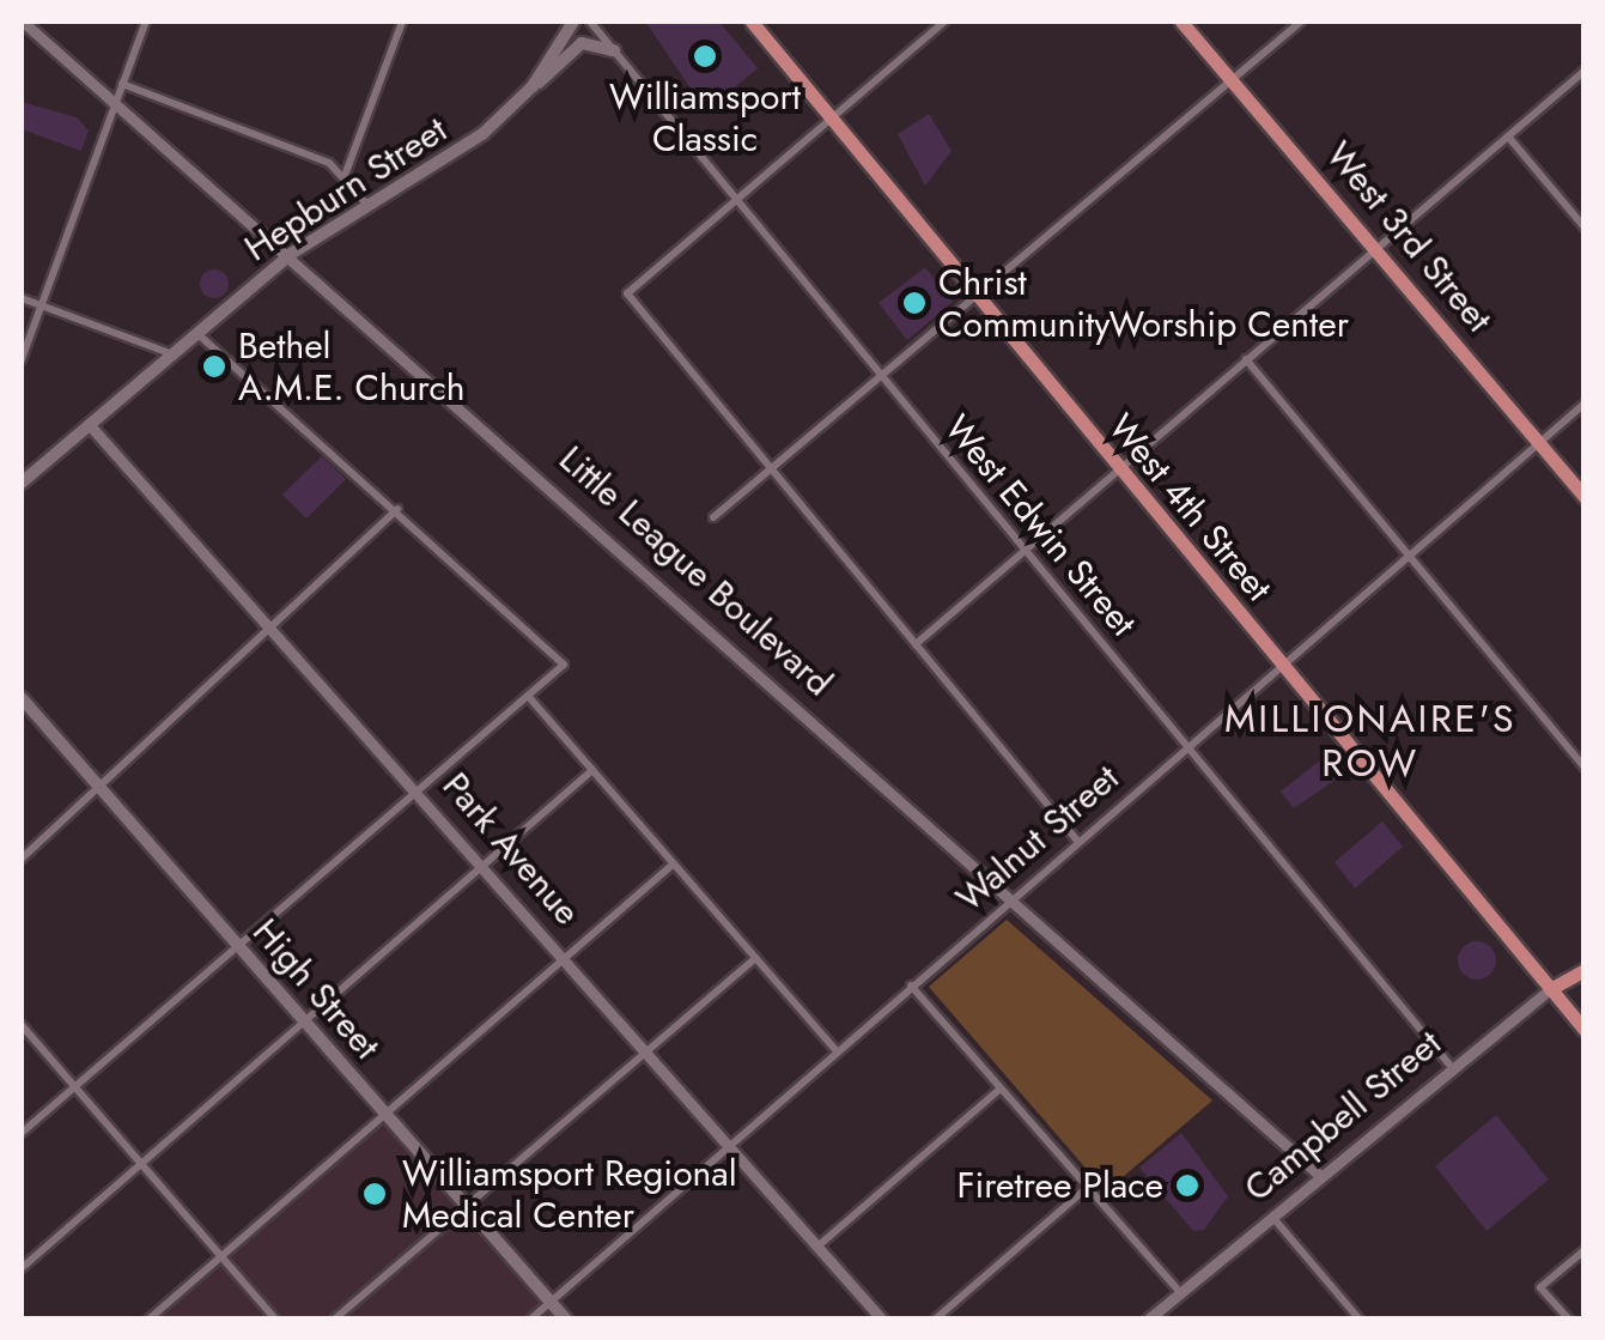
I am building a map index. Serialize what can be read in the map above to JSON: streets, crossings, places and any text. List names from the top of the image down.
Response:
{
  "streets": {
    "main road": [
      "Hepburn Street",
      "West 3rd Street",
      "West 4th Street",
      "High Street",
      "Campbell Street"
    ],
    "street": [
      "West Edwin Street",
      "Little League Boulevard",
      "Walnut Street",
      "Park Avenue"
    ]
  },
  "crossings": [
    ["Hepburn Street", "Little League Boulevard"],
    ["Hepburn Street", "Park Avenue"],
    ["West 3rd Street", "Walnut Street"],
    ["West 4th Street", "Walnut Street"],
    ["West 4th Street", "Campbell Street"],
    ["West Edwin Street", "Walnut Street"],
    ["West Edwin Street", "Campbell Street"],
    ["Little League Boulevard", "Walnut Street"],
    ["Little League Boulevard", "Campbell Street"],
    ["Walnut Street", "Park Avenue"],
    ["Walnut Street", "High Street"]
  ],
  "districts": ["MILLIONAIRE'S ROW"],
  "places": [
    "Williamsport Classic",
    "Christ CommunityWorship Center",
    "Bethel A.M.E. Church",
    "Firetree Place",
    "Williamsport Regional Medical Center"
  ]
}
